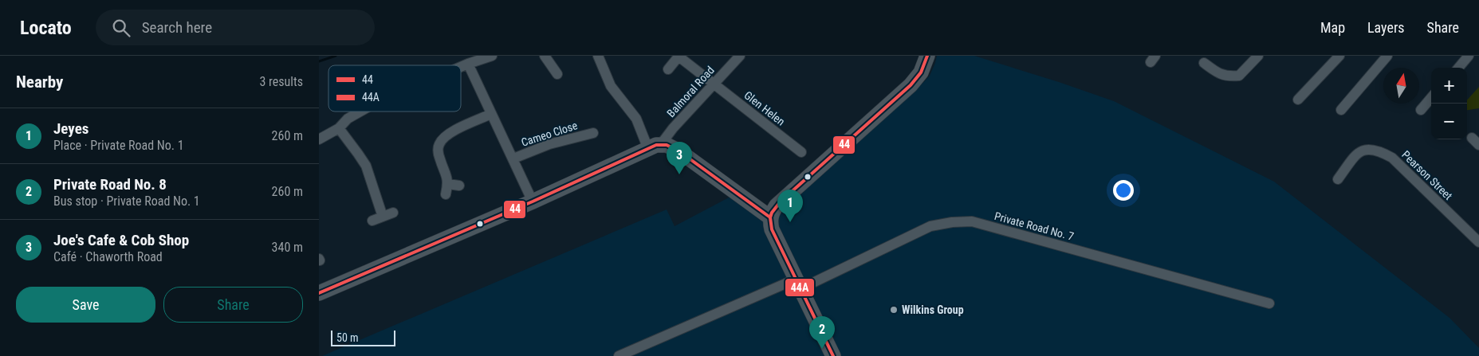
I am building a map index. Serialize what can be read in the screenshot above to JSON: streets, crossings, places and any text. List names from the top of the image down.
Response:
{
  "streets": {
    "street": [
      "Balmoral Road",
      "Glen Helen",
      "Cameo Close",
      "Pearson Street",
      "Private Road No. 7"
    ]
  },
  "crossings": [
    ["Balmoral Road", "Glen Helen"]
  ],
  "places": ["Wilkins Group"],
  "lines": ["transit line 44", "transit line 44A"],
  "legend": ["44", "44A"],
  "scale_bar": "50 m",
  "north": "top",
  "page": {
    "header": "Locato",
    "search": "Search here",
    "nav": ["Map", "Layers", "Share"],
    "heading": ["Nearby", "3 results"],
    "map_buttons": ["+", "−"],
    "list": [
      {
        "mark": "1",
        "name": "Jeyes",
        "note": "Place · Private Road No. 1",
        "value": "260 m"
      },
      {
        "mark": "2",
        "name": "Private Road No. 8",
        "note": "Bus stop · Private Road No. 1",
        "value": "260 m"
      },
      {
        "mark": "3",
        "name": "Joe's Cafe & Cob Shop",
        "note": "Café · Chaworth Road",
        "value": "340 m"
      }
    ],
    "pins": ["3", "1", "2"],
    "buttons": ["Save", "Share"],
    "scale": "50 m"
  }
}
